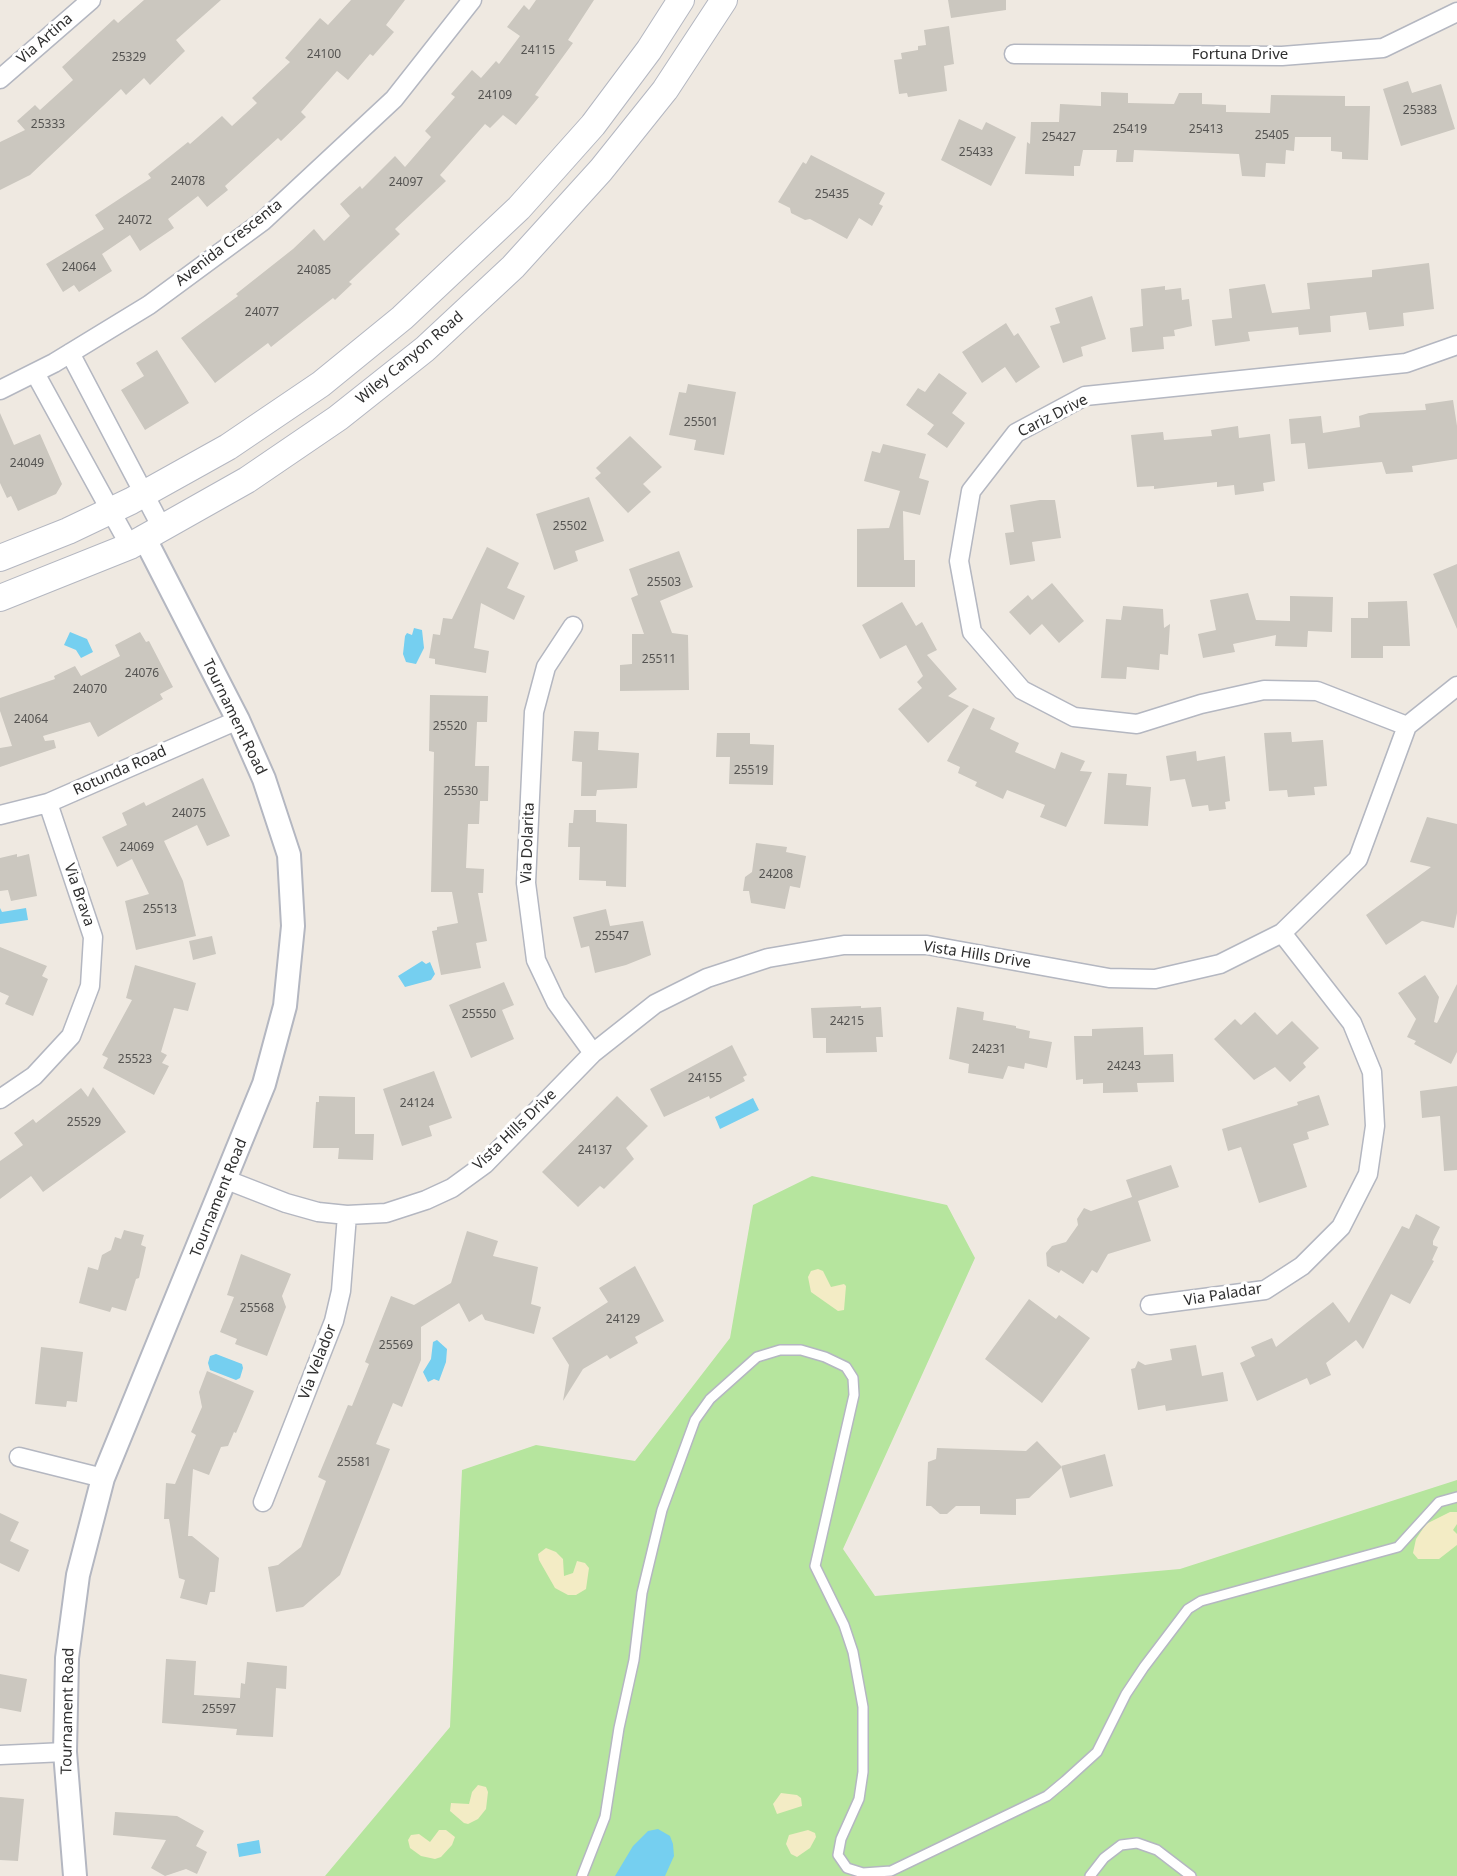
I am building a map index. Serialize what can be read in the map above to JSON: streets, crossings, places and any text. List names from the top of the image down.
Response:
{
  "streets": {
    "main road": ["Wiley Canyon Road"],
    "street": [
      "Via Artina",
      "Fortuna Drive",
      "Avenida Crescenta",
      "Cariz Drive",
      "Tournament Road",
      "Rotunda Road",
      "Via Dolarita",
      "Via Brava",
      "Vista Hills Drive",
      "Via Paladar",
      "Via Velador"
    ]
  },
  "crossings": [
    ["Avenida Crescenta", "Tournament Road"],
    ["Wiley Canyon Road", "Tournament Road"],
    ["Cariz Drive", "Vista Hills Drive"],
    ["Tournament Road", "Rotunda Road"],
    ["Tournament Road", "Vista Hills Drive"],
    ["Rotunda Road", "Via Brava"],
    ["Via Dolarita", "Vista Hills Drive"],
    ["Vista Hills Drive", "Via Paladar"],
    ["Vista Hills Drive", "Via Velador"]
  ],
  "house_numbers": [
    "24115",
    "24100",
    "25329",
    "24109",
    "25383",
    "25333",
    "25419",
    "25413",
    "25405",
    "25427",
    "25433",
    "24078",
    "24097",
    "25435",
    "24072",
    "24064",
    "24085",
    "24077",
    "25501",
    "24049",
    "25502",
    "25503",
    "25511",
    "24076",
    "24070",
    "24064",
    "25520",
    "25519",
    "25530",
    "24075",
    "24069",
    "24208",
    "25513",
    "25547",
    "25550",
    "24215",
    "24231",
    "25523",
    "24243",
    "24155",
    "24124",
    "25529",
    "24137",
    "25568",
    "24129",
    "25569",
    "25581",
    "25597"
  ]
}
